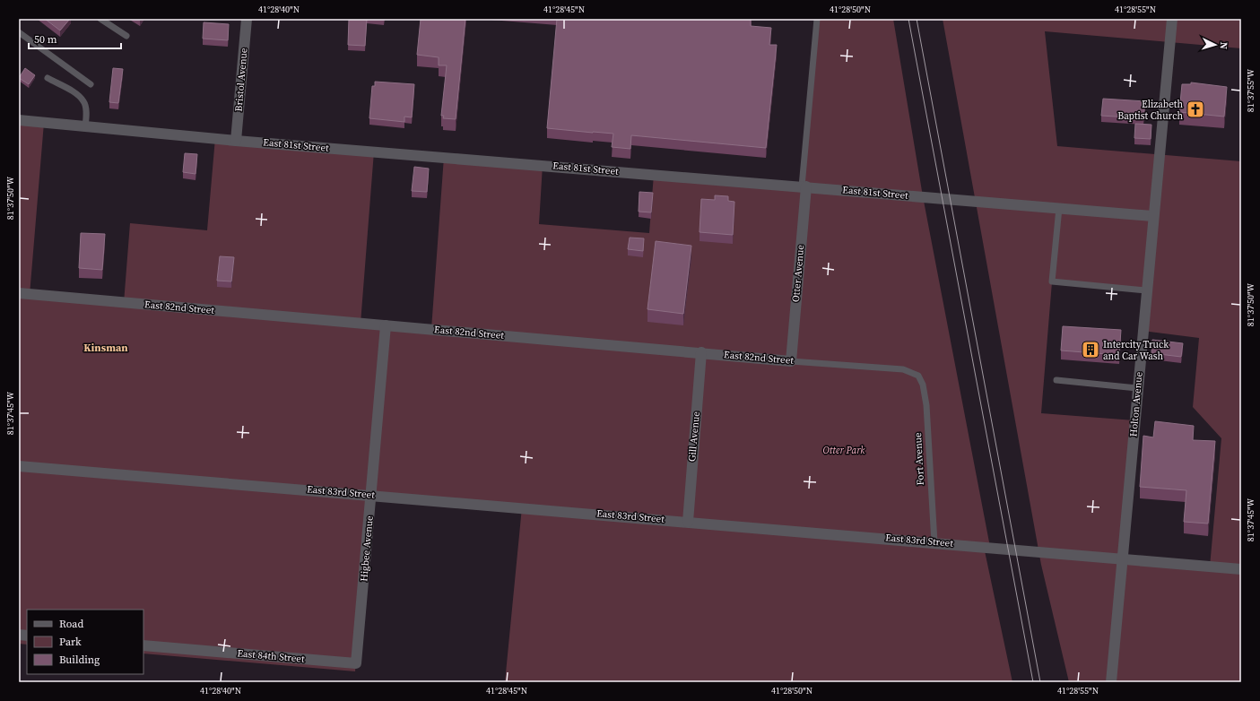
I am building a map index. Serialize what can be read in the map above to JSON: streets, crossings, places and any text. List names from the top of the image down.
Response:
{
  "streets": {
    "street": [
      "Bristol Avenue",
      "East 81st Street",
      "Otter Avenue",
      "East 82nd Street",
      "Holton Avenue",
      "Gill Avenue",
      "East 83rd Street",
      "Higbee Avenue",
      "East 84th Street"
    ],
    "lane": ["Fort Avenue"]
  },
  "crossings": [
    ["Bristol Avenue", "East 81st Street"],
    ["East 81st Street", "Otter Avenue"],
    ["East 81st Street", "Holton Avenue"],
    ["Otter Avenue", "East 82nd Street"],
    ["East 82nd Street", "Gill Avenue"],
    ["East 82nd Street", "Fort Avenue"],
    ["East 82nd Street", "Higbee Avenue"],
    ["Holton Avenue", "East 83rd Street"],
    ["Gill Avenue", "East 83rd Street"],
    ["Fort Avenue", "East 83rd Street"],
    ["East 83rd Street", "Higbee Avenue"],
    ["Higbee Avenue", "East 84th Street"]
  ],
  "districts": ["Kinsman"],
  "parks": ["Otter Park"],
  "places": {
    "church": ["Elizabeth Baptist Church"],
    "building": ["Intercity Truck and Car Wash"]
  },
  "legend": ["Road", "Park", "Building"],
  "scale_bar": "50 m",
  "north": "right",
  "coordinates": [
    "41°28'40\"N",
    "41°28'45\"N",
    "41°28'50\"N",
    "41°28'55\"N",
    "81°37'55\"W",
    "81°37'50\"W",
    "81°37'45\"W"
  ]
}
